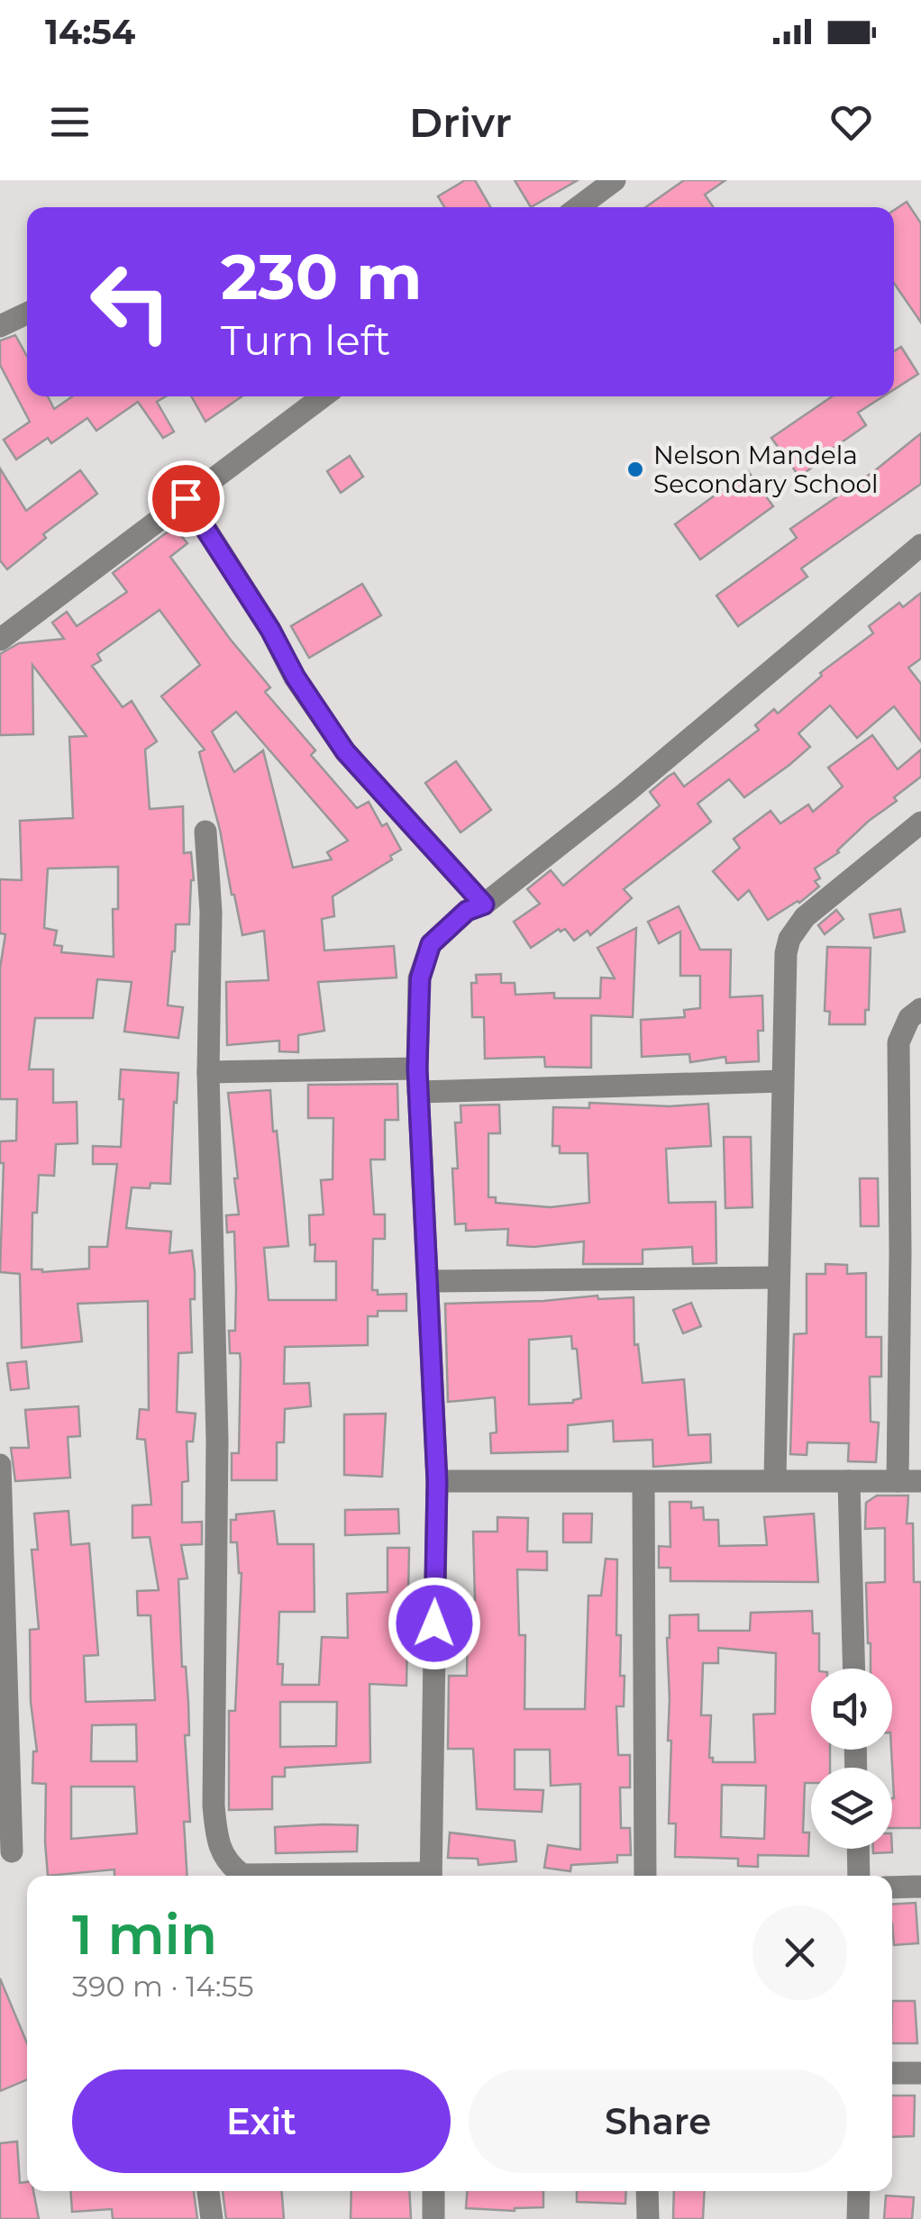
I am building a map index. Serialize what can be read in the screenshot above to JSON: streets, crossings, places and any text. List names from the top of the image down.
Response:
{
  "places": ["Nelson Mandela Secondary School"],
  "page": {
    "status": "14:54",
    "header": "Drivr",
    "turn": ["230 m", "Turn left"],
    "heading": ["1 min", "390 m · 14:55"],
    "buttons": ["Exit", "Share"]
  }
}
